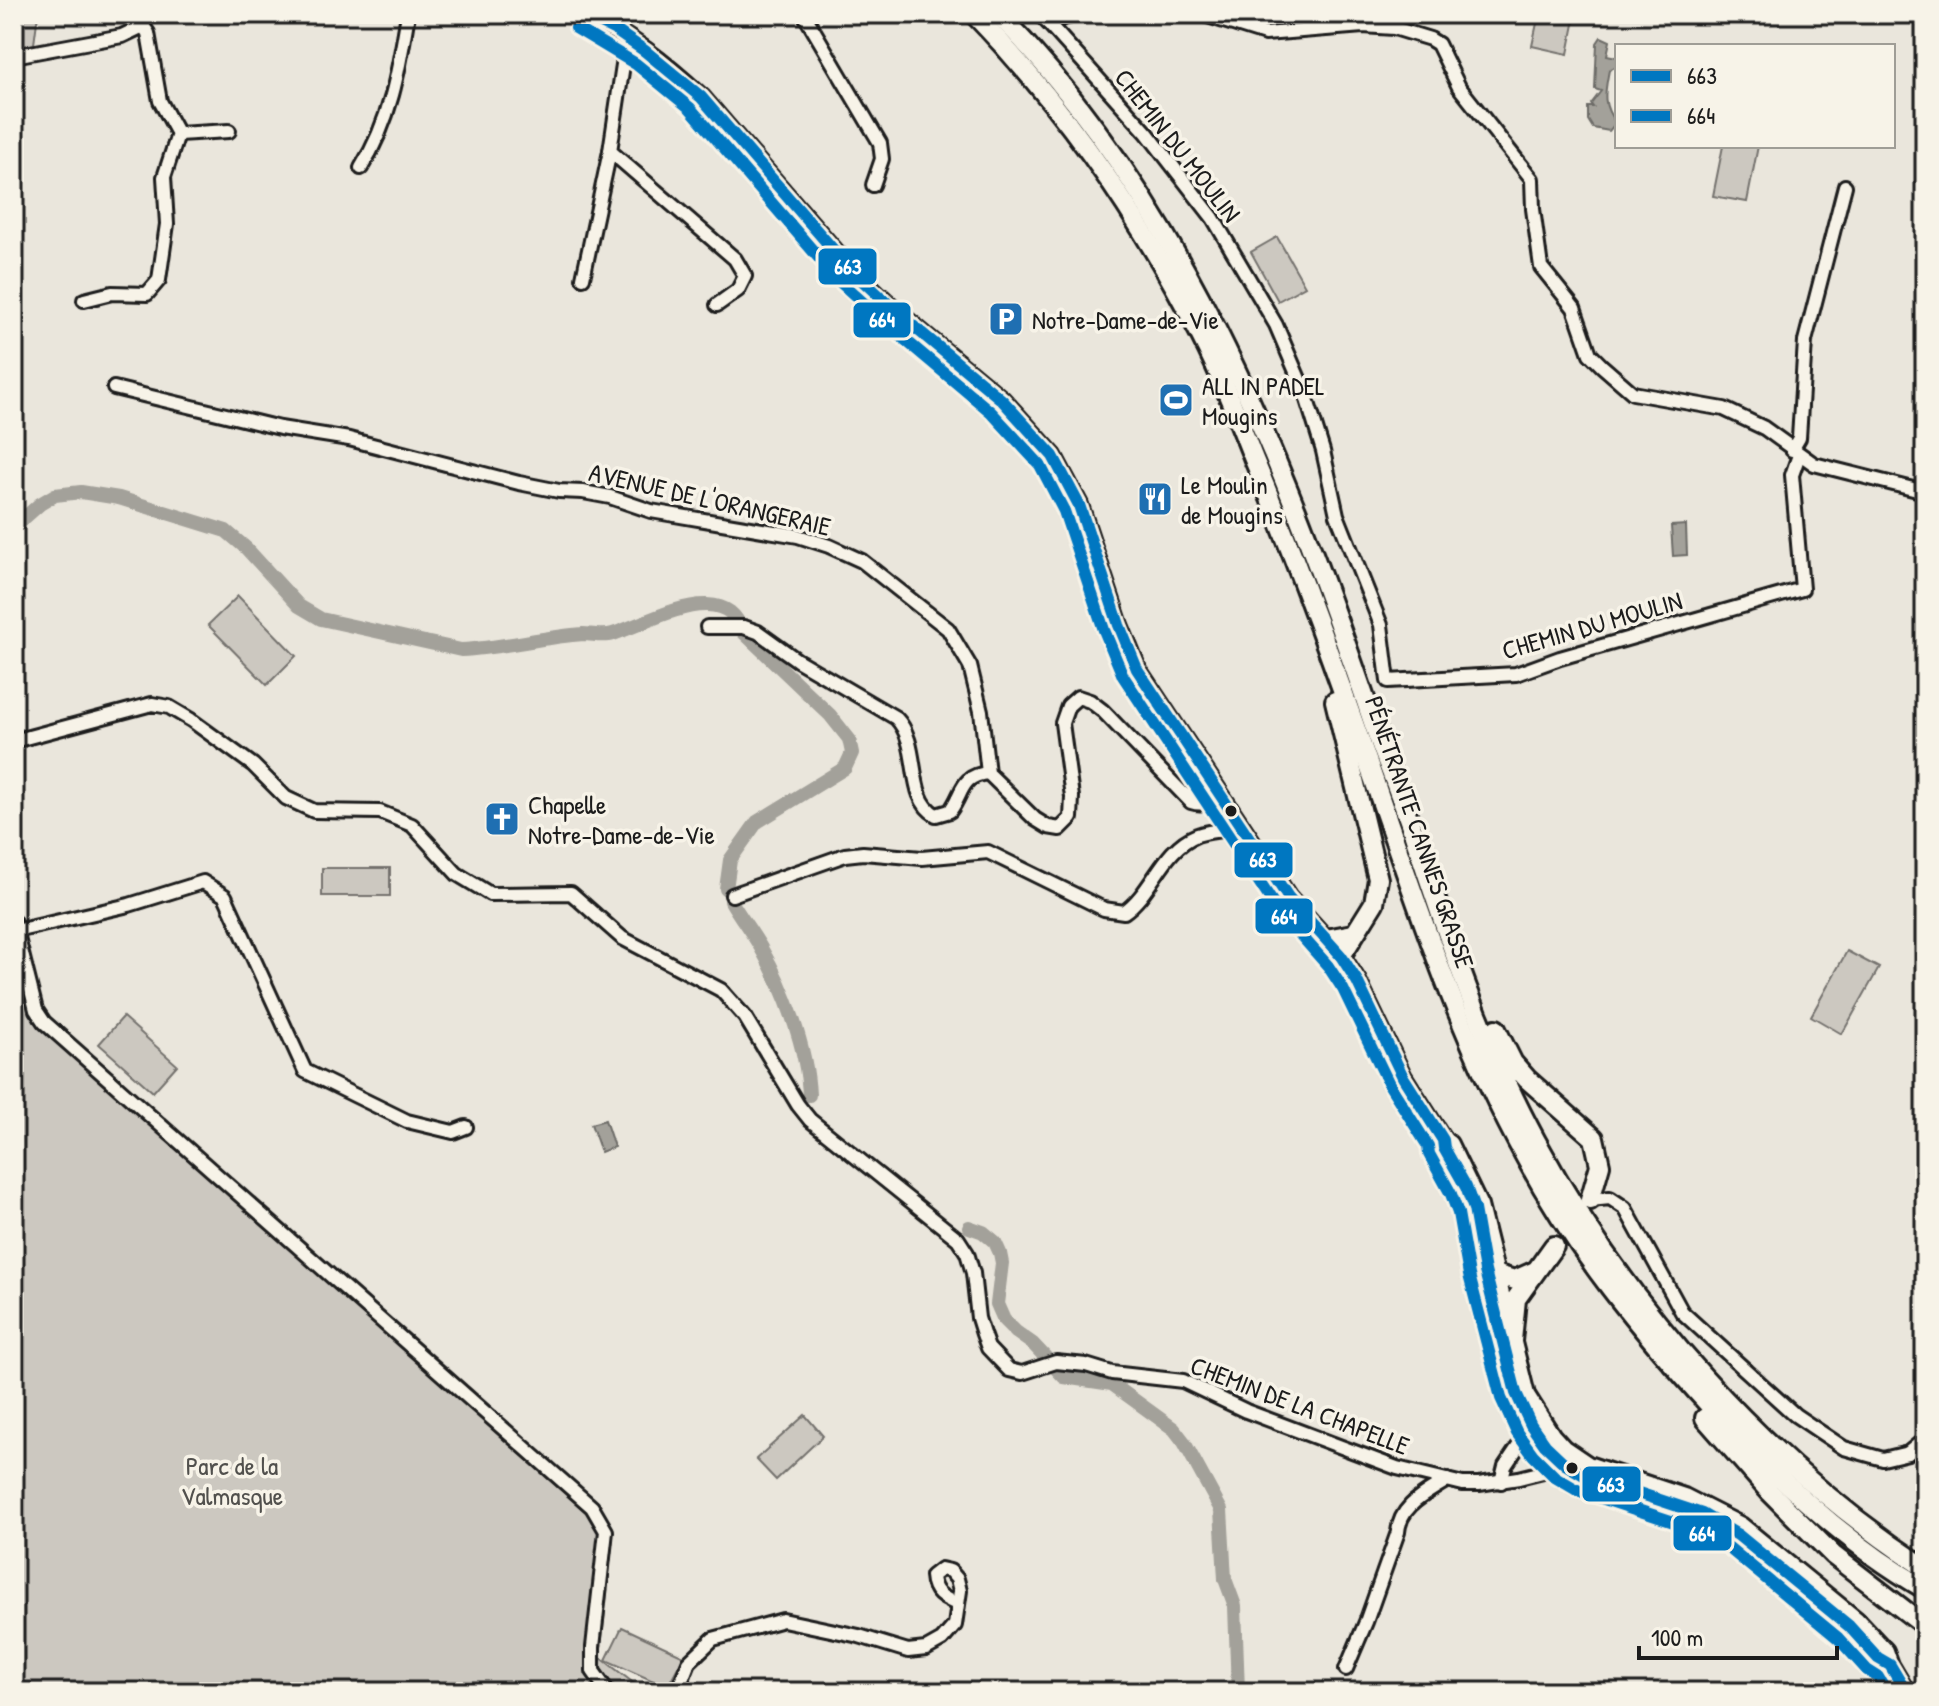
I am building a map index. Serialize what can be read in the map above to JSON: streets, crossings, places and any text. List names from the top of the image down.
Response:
{
  "streets": {
    "highway": ["PÉNÉTRANTE CANNES GRASSE"],
    "street": ["CHEMIN DU MOULIN", "AVENUE DE L'ORANGERAIE", "CHEMIN DE LA CHAPELLE"]
  },
  "parks": ["Parc de la Valmasque"],
  "places": {
    "parking": ["Notre-Dame-de-Vie"],
    "sports": ["ALL IN PADEL Mougins"],
    "restaurant": ["Le Moulin de Mougins"],
    "church": ["Chapelle Notre-Dame-de-Vie"]
  },
  "lines": ["transit line 663", "transit line 664"],
  "legend": ["663", "664"],
  "scale_bar": "100 m"
}
